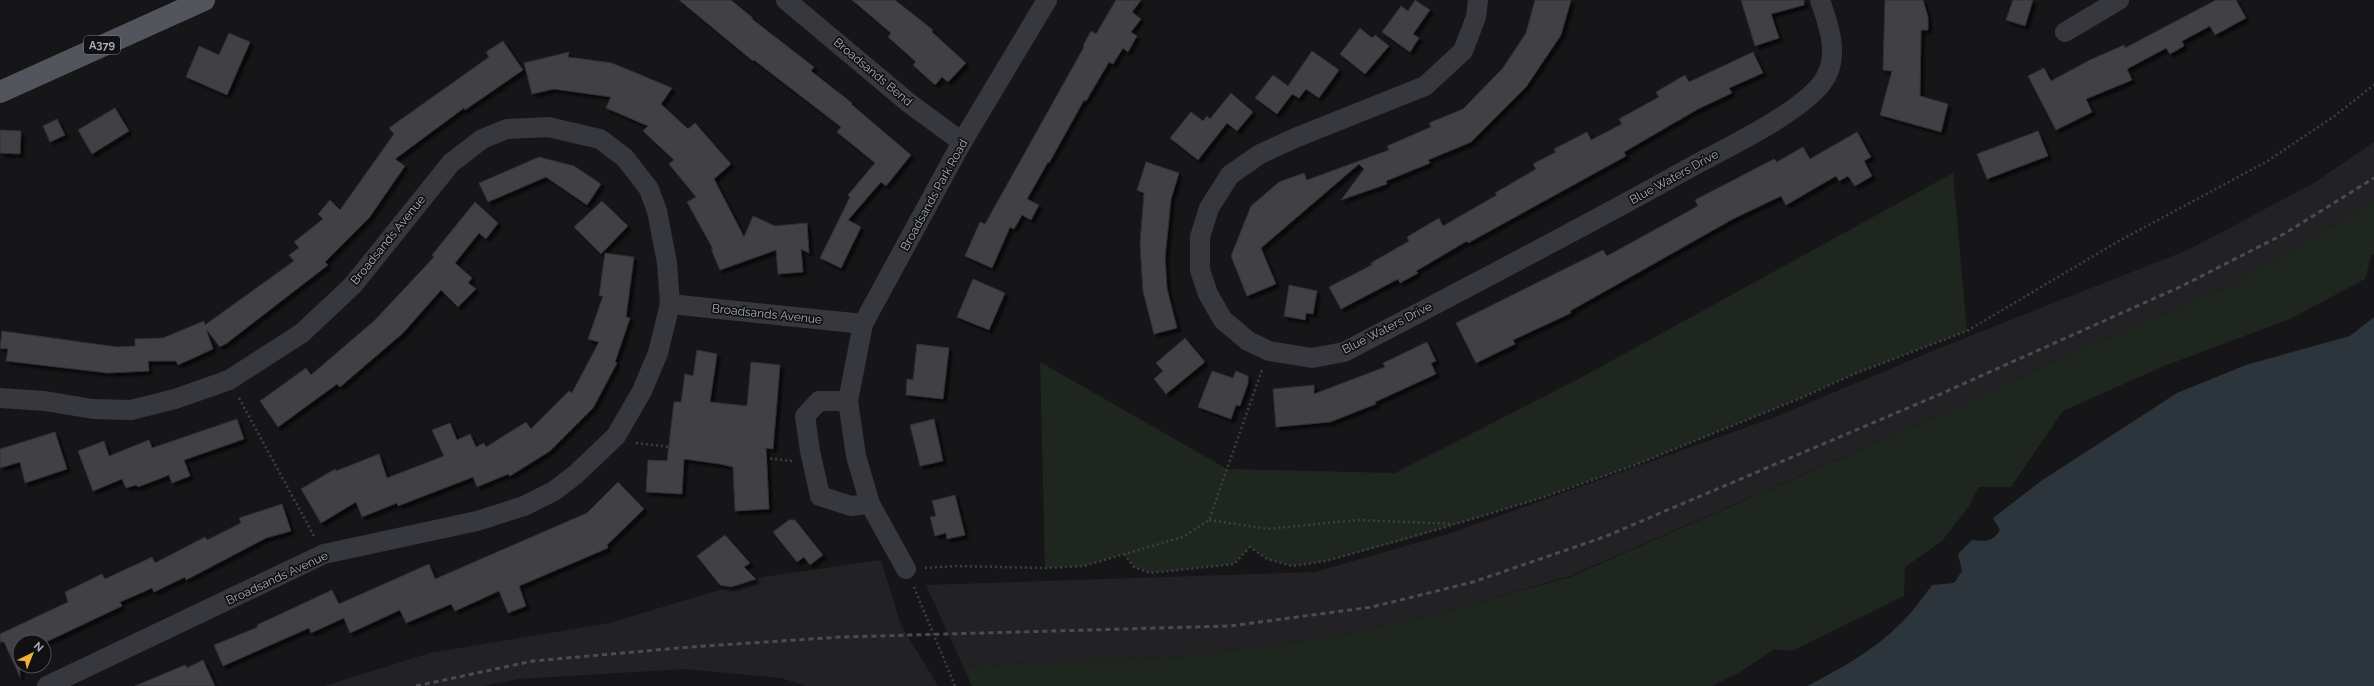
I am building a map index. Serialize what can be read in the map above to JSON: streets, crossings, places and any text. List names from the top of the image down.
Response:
{
  "streets": {
    "main road": ["A379"],
    "street": [
      "Broadsands Bend",
      "Blue Waters Drive",
      "Broadsands Park Road",
      "Broadsands Avenue"
    ]
  },
  "crossings": [
    ["Broadsands Bend", "Broadsands Park Road"],
    ["Broadsands Park Road", "Broadsands Avenue"]
  ],
  "north": "top right"
}
